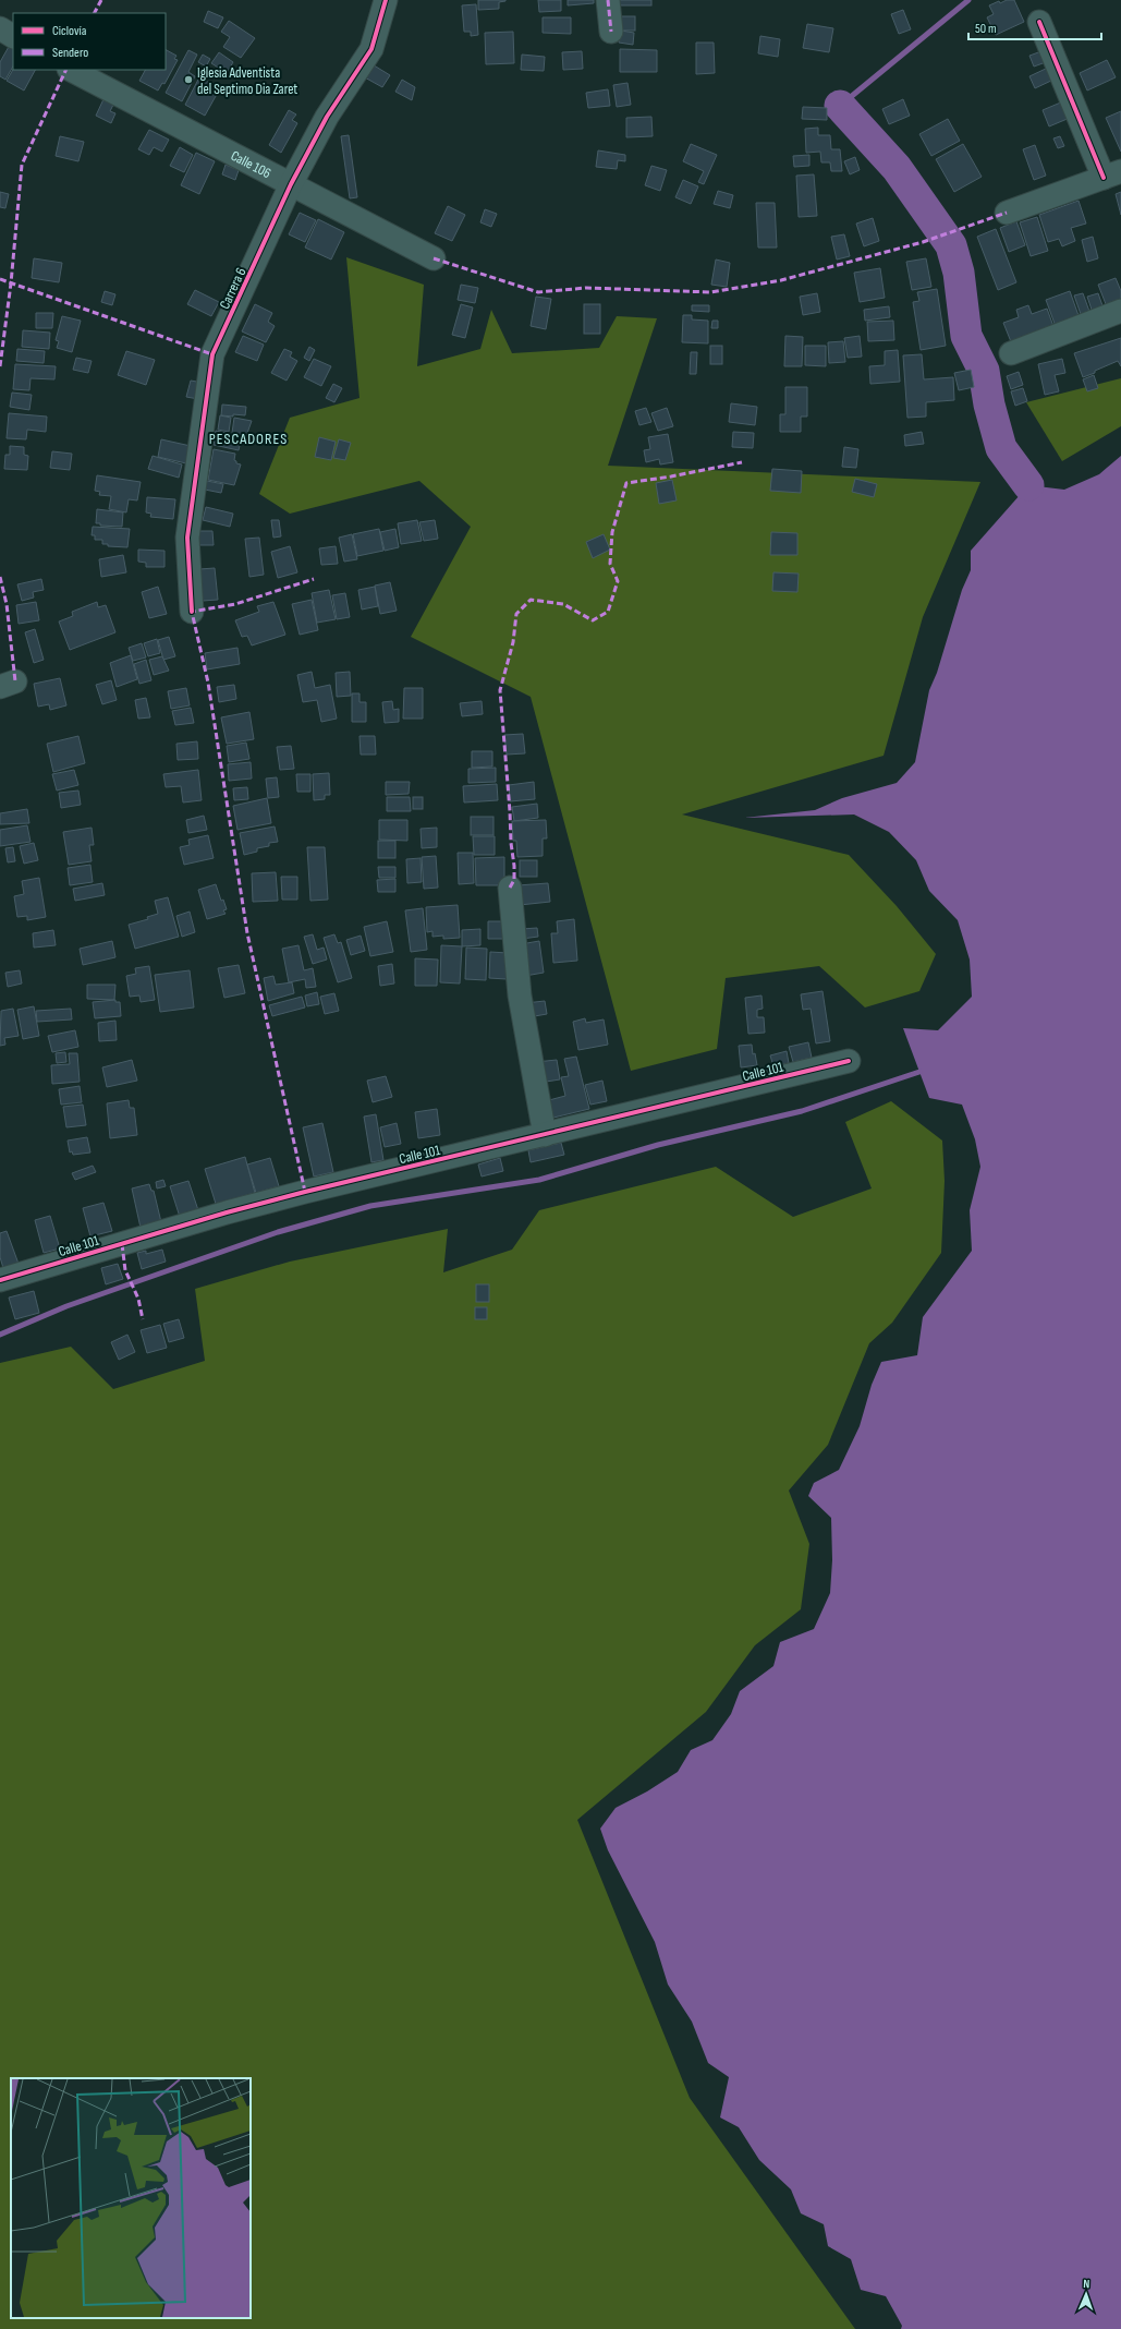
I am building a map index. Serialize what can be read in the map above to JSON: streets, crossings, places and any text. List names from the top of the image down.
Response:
{
  "streets": {
    "street": ["Calle 106", "Carrera 6", "Calle 101"]
  },
  "crossings": [
    ["Calle 106", "Carrera 6"]
  ],
  "districts": ["PESCADORES"],
  "places": ["Iglesia Adventista del Septimo Dia Zaret"],
  "legend": ["Ciclovía", "Sendero"],
  "scale_bar": "50 m",
  "north": "top"
}
